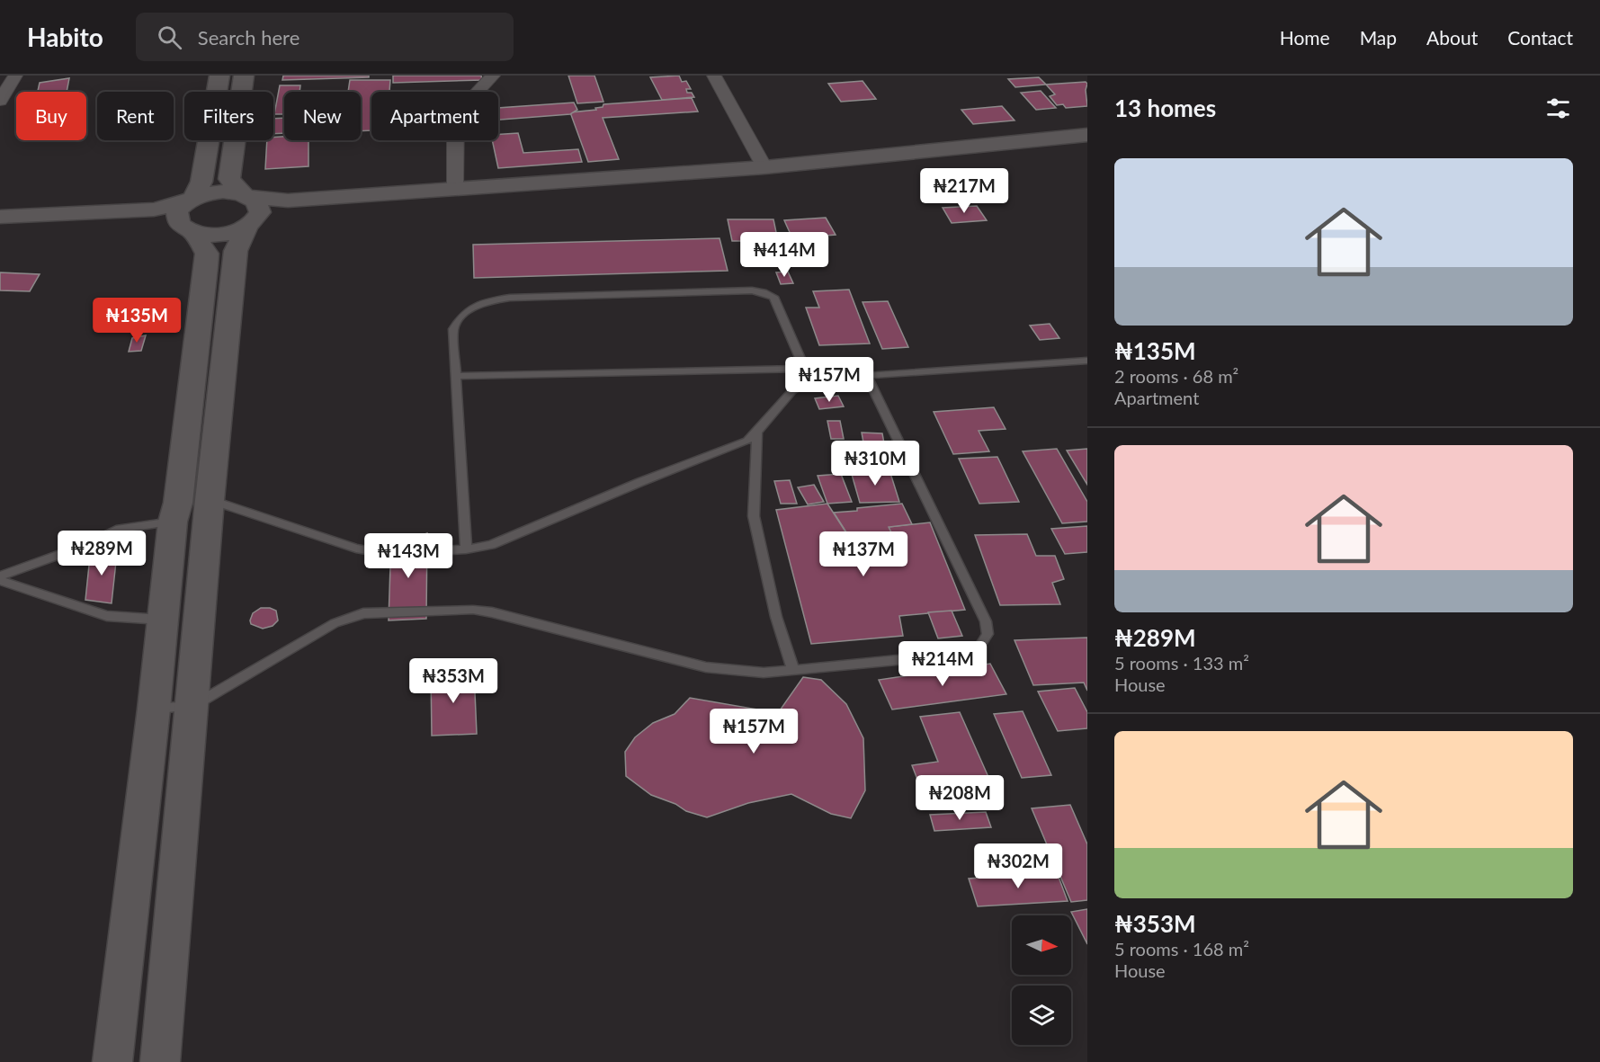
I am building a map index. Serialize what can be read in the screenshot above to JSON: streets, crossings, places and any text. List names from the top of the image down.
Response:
{
  "north": "right",
  "page": {
    "header": "Habito",
    "search": "Search here",
    "nav": [
      "Home",
      "Map",
      "About",
      "Contact"
    ],
    "heading": "13 homes",
    "chip": [
      "Buy",
      "Rent",
      "Filters",
      "New",
      "Apartment"
    ],
    "list": [
      {
        "name": "₦135M",
        "note": "2 rooms · 68 m² · Apartment"
      },
      {
        "name": "₦289M",
        "note": "5 rooms · 133 m² · House"
      },
      {
        "name": "₦353M",
        "note": "5 rooms · 168 m² · House"
      }
    ],
    "price": [
      "₦217M",
      "₦414M",
      "₦135M",
      "₦157M",
      "₦310M",
      "₦289M",
      "₦137M",
      "₦143M",
      "₦214M",
      "₦353M",
      "₦157M",
      "₦208M",
      "₦302M"
    ]
  }
}
